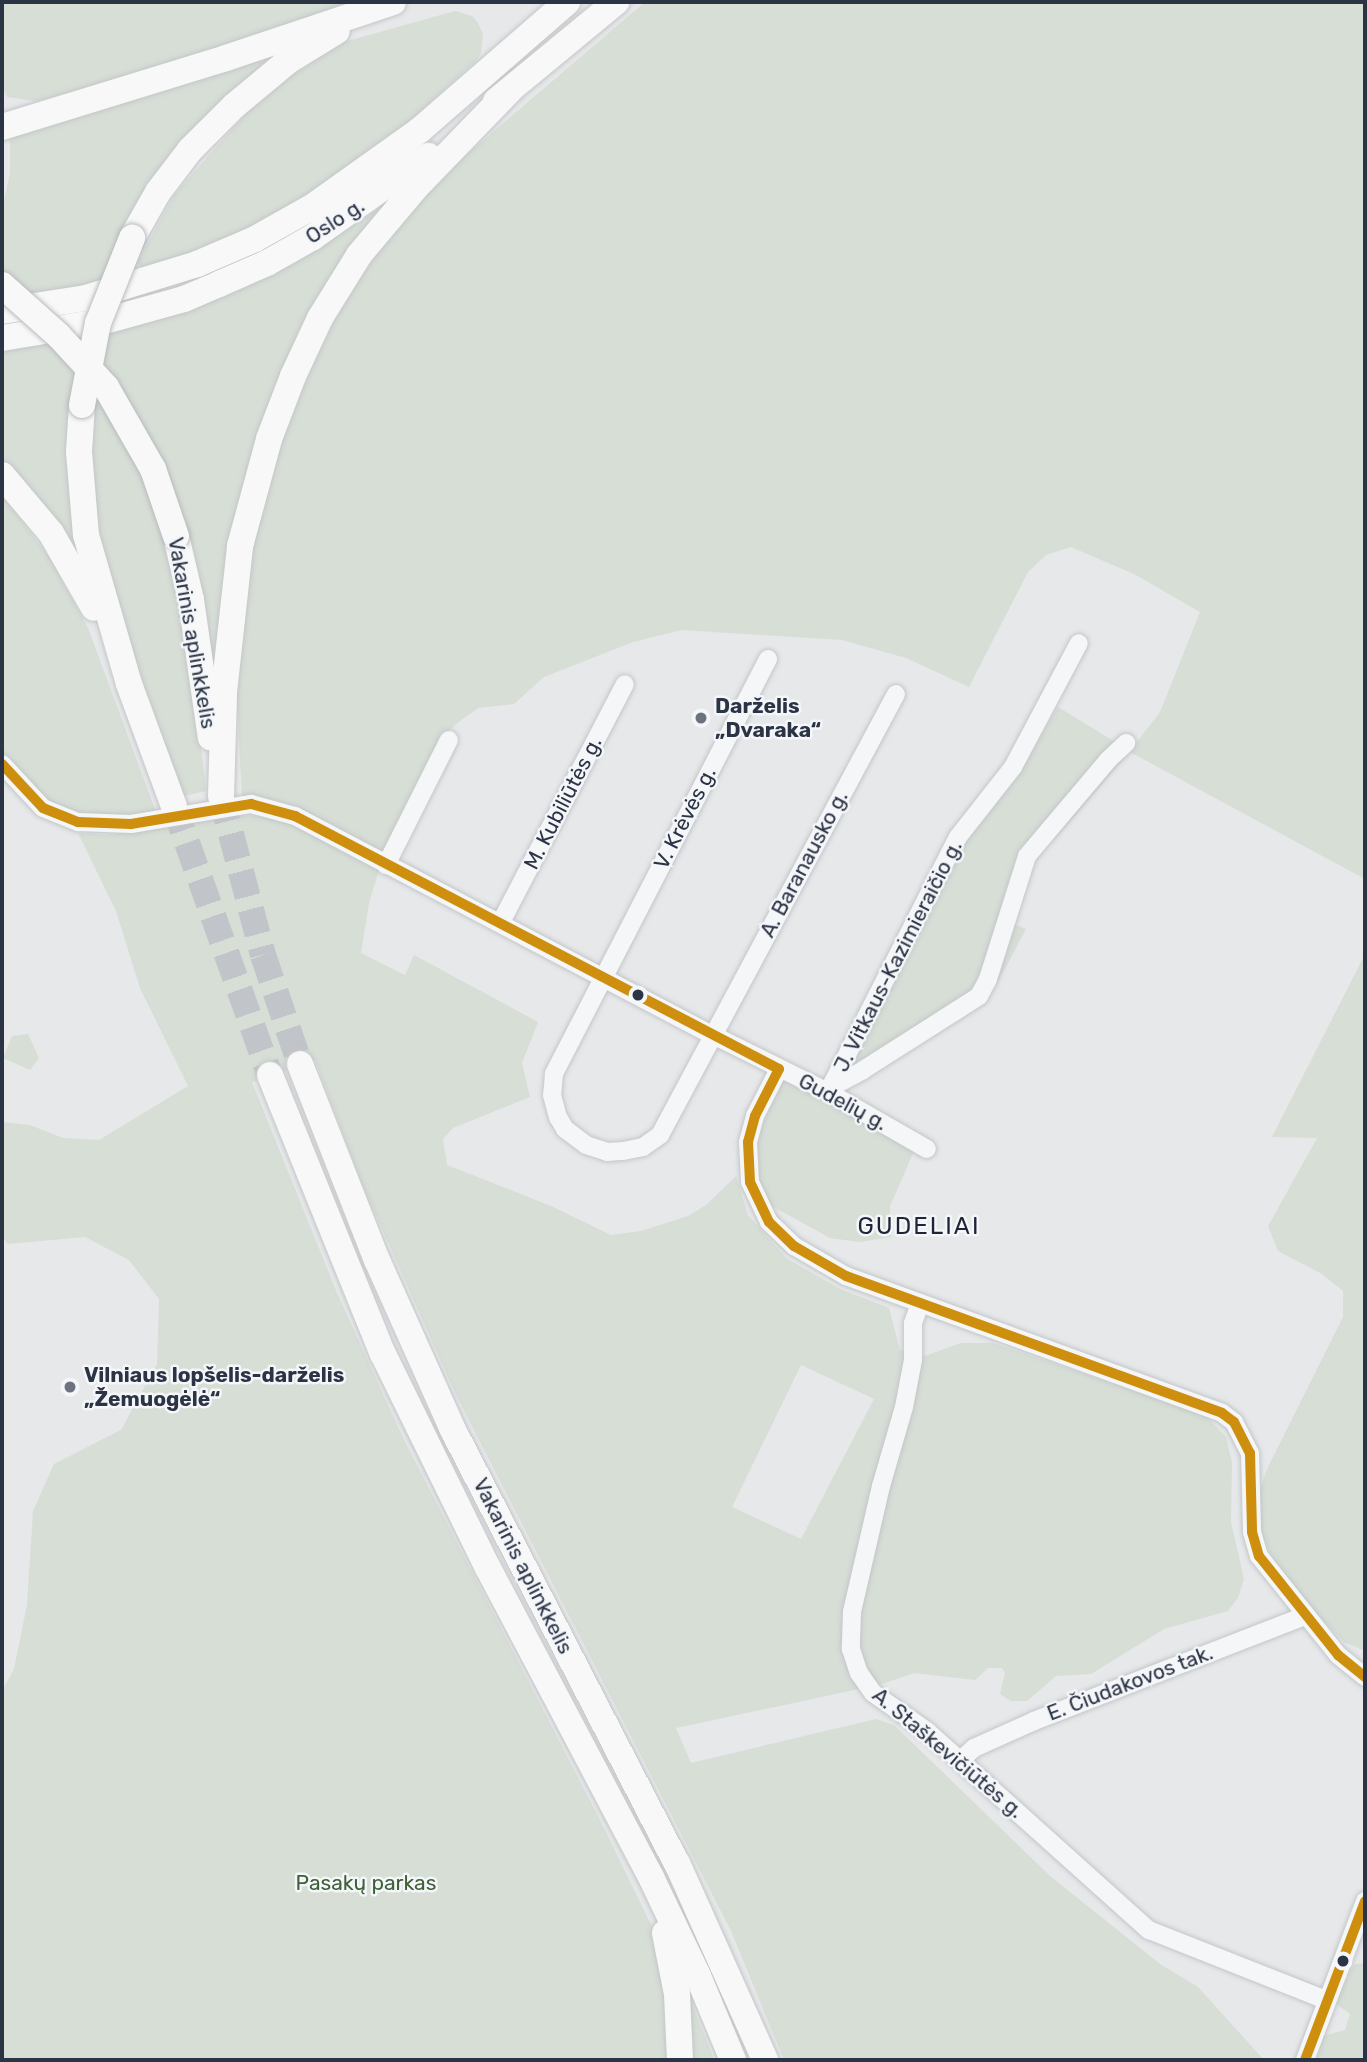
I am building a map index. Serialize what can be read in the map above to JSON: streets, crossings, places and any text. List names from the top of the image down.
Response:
{
  "streets": {
    "highway": ["Oslo g.", "Vakarinis aplinkkelis"],
    "street": [
      "M. Kubiliūtės g.",
      "V. Krėvės g.",
      "A. Baranausko g.",
      "J. Vitkaus-Kazimieraičio g.",
      "Gudelių g.",
      "E. Čiudakovos tak.",
      "A. Staškevičiūtės g."
    ]
  },
  "crossings": [
    ["Oslo g.", "Vakarinis aplinkkelis"],
    ["M. Kubiliūtės g.", "Gudelių g."],
    ["V. Krėvės g.", "A. Baranausko g."],
    ["V. Krėvės g.", "Gudelių g."],
    ["A. Baranausko g.", "Gudelių g."],
    ["J. Vitkaus-Kazimieraičio g.", "Gudelių g."],
    ["E. Čiudakovos tak.", "A. Staškevičiūtės g."]
  ],
  "districts": ["GUDELIAI"],
  "parks": ["Pasakų parkas"],
  "places": ["Darželis „Dvaraka“", "Vilniaus lopšelis-darželis „Žemuogėlė“"]
}
